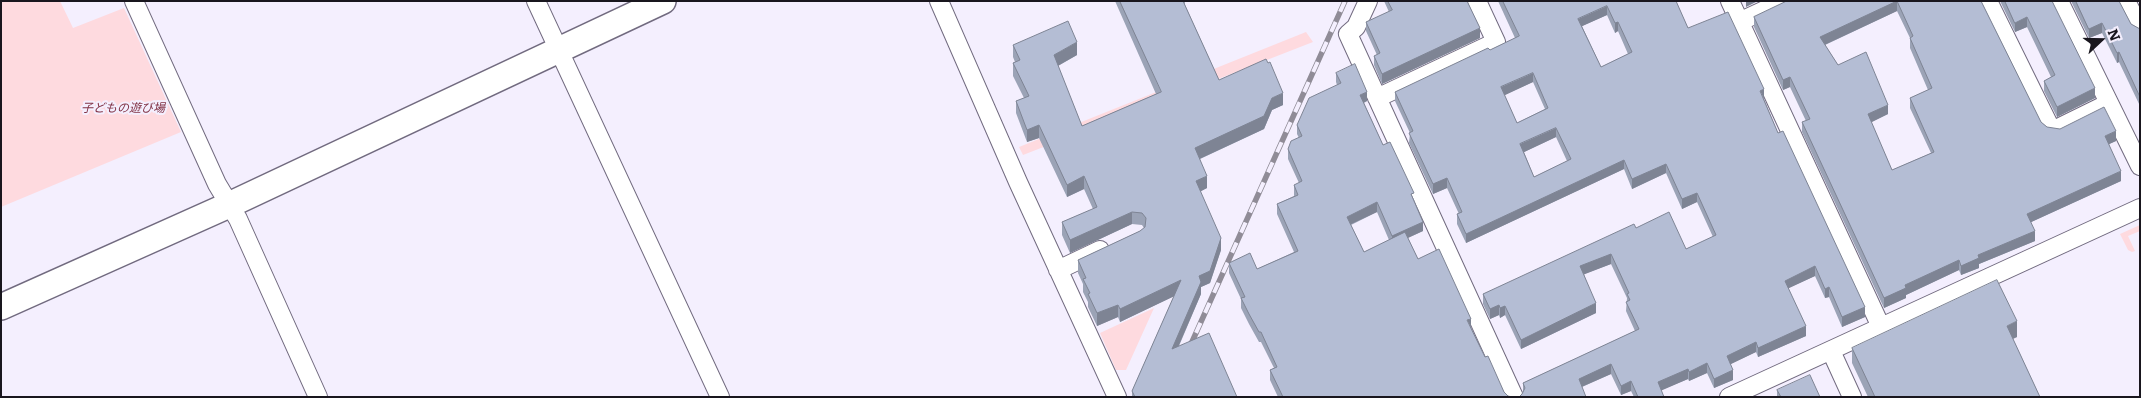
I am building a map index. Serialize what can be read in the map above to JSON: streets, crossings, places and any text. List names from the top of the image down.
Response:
{
  "parks": ["子どもの遊び場"],
  "north": "right"
}
